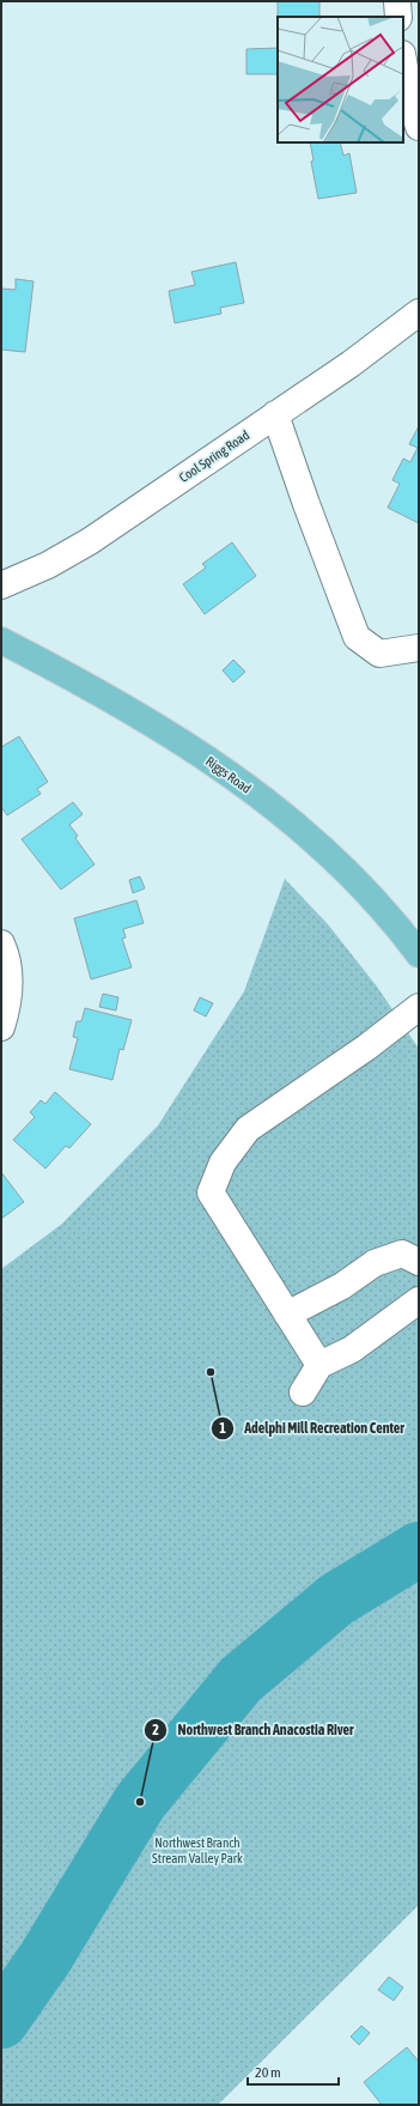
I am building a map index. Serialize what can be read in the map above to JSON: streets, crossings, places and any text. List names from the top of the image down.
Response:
{
  "streets": {
    "main road": ["Riggs Road"],
    "street": ["Cool Spring Road"]
  },
  "parks": ["Northwest Branch Stream Valley Park"],
  "places": ["Adelphi Mill Recreation Center", "Northwest Branch Anacostia River"],
  "scale_bar": "20 m"
}
